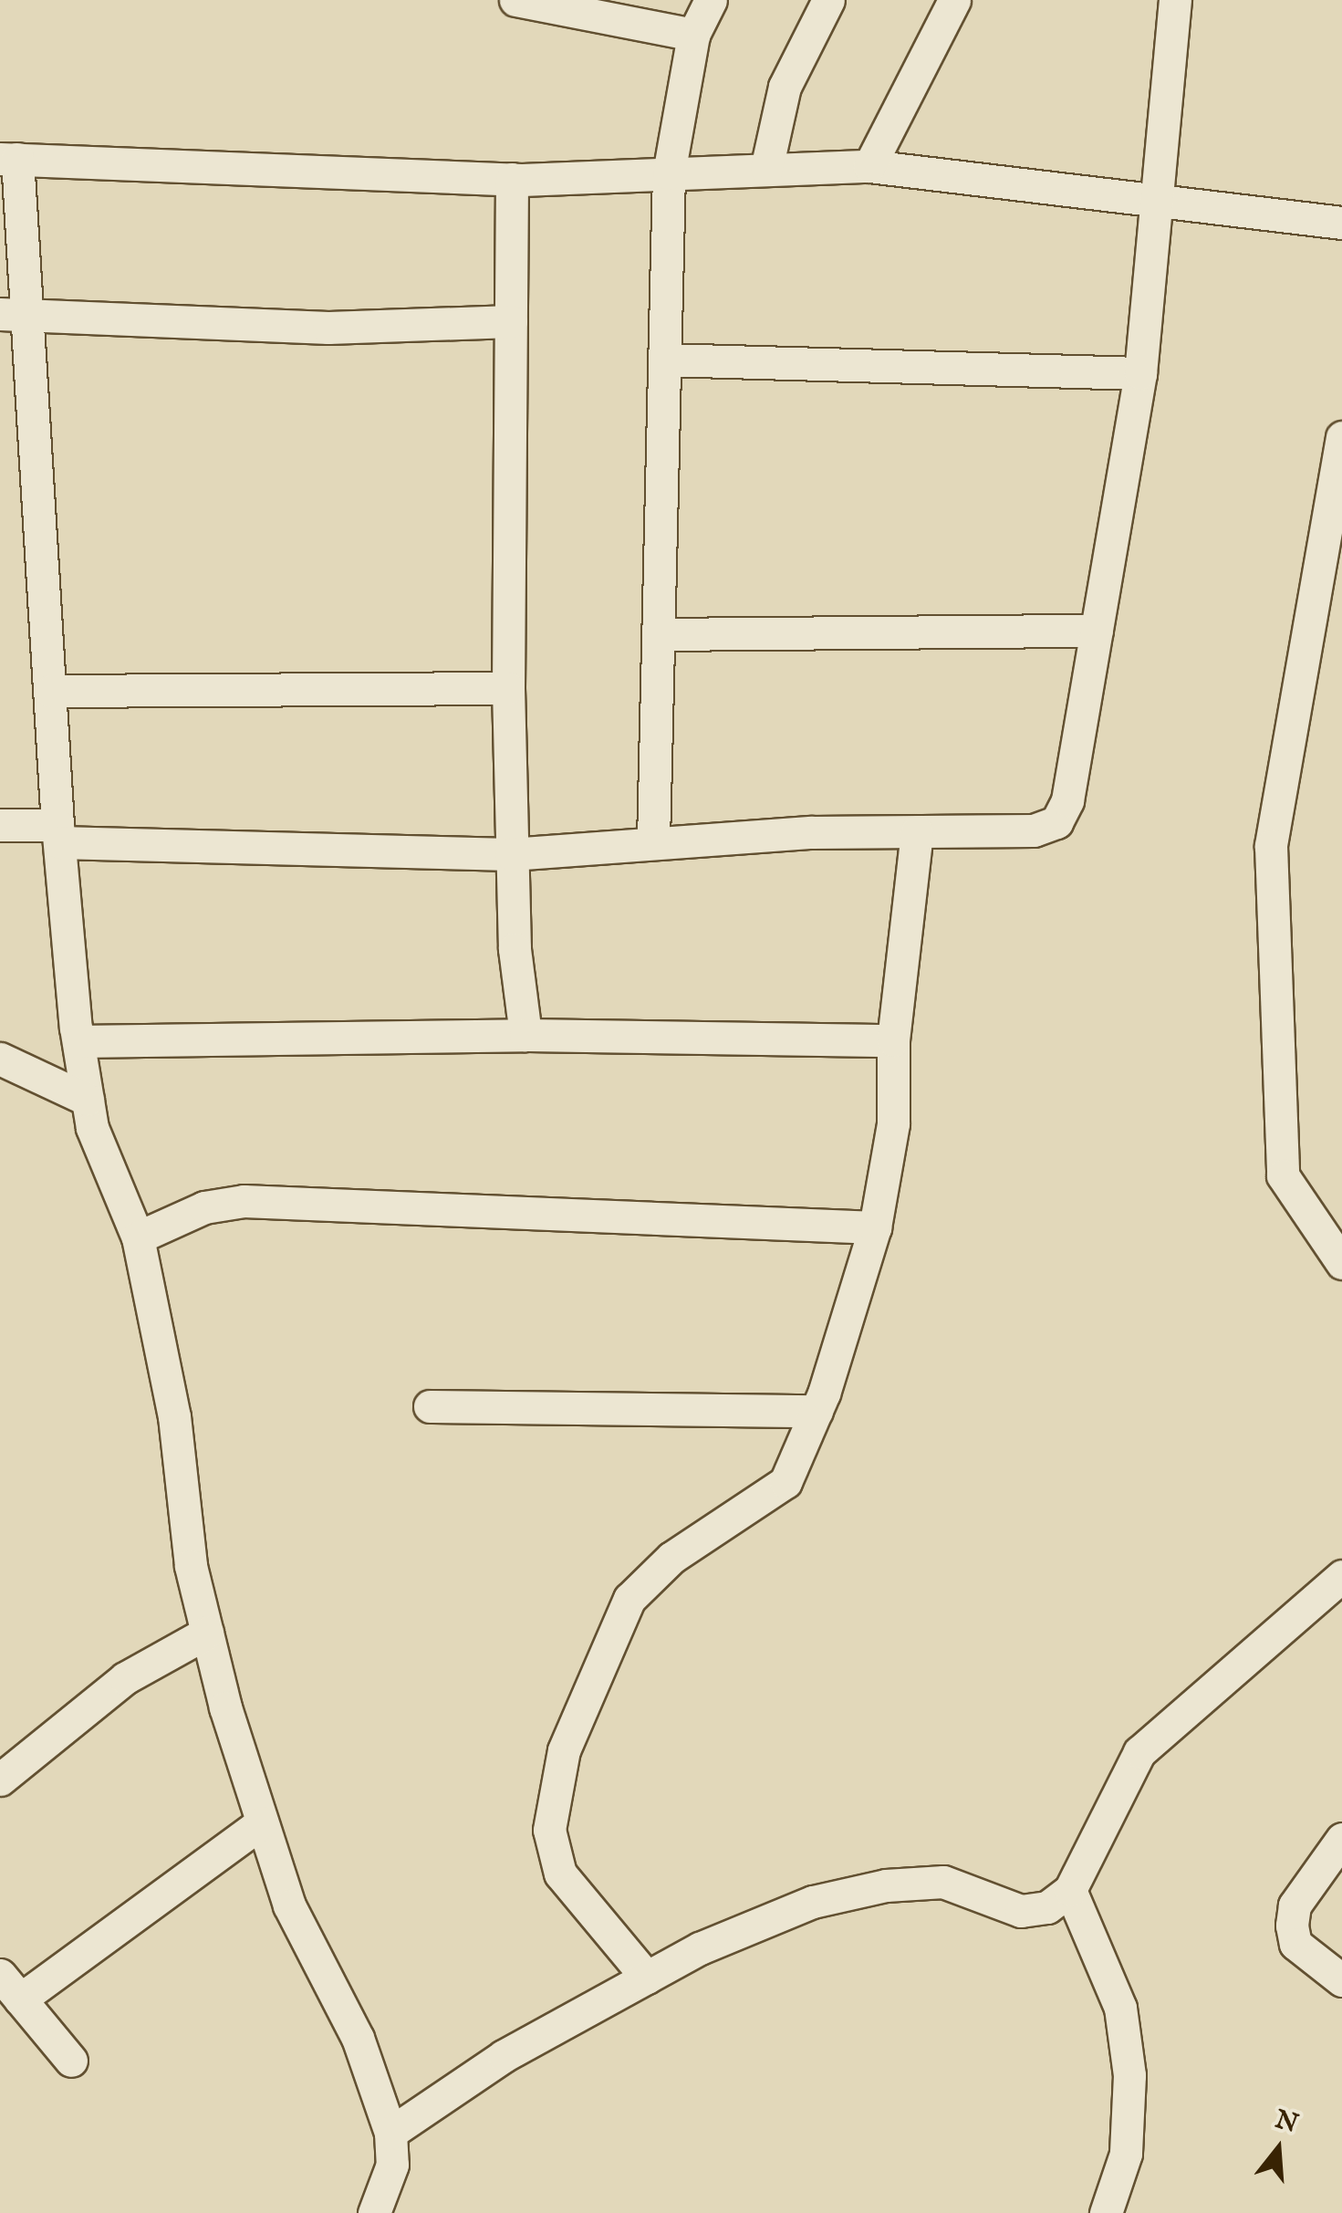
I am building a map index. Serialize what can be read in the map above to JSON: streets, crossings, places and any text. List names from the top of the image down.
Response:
{
  "north": "top"
}
